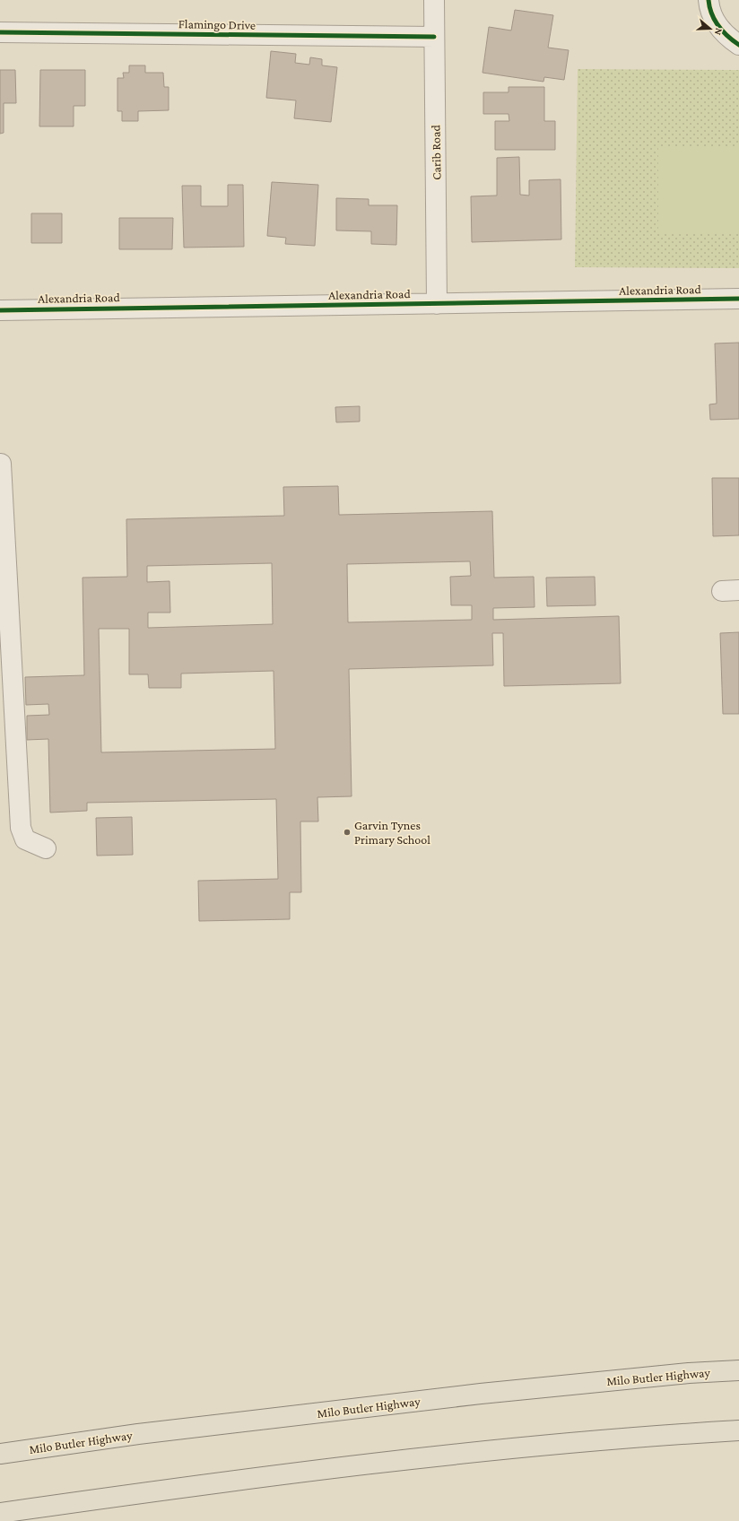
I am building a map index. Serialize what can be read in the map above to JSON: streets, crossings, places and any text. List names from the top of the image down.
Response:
{
  "streets": {
    "main road": ["Milo Butler Highway"],
    "street": ["Flamingo Drive", "Carib Road", "Alexandria Road"]
  },
  "crossings": [
    ["Flamingo Drive", "Carib Road"],
    ["Carib Road", "Alexandria Road"]
  ],
  "places": ["Garvin Tynes Primary School"],
  "north": "right"
}
